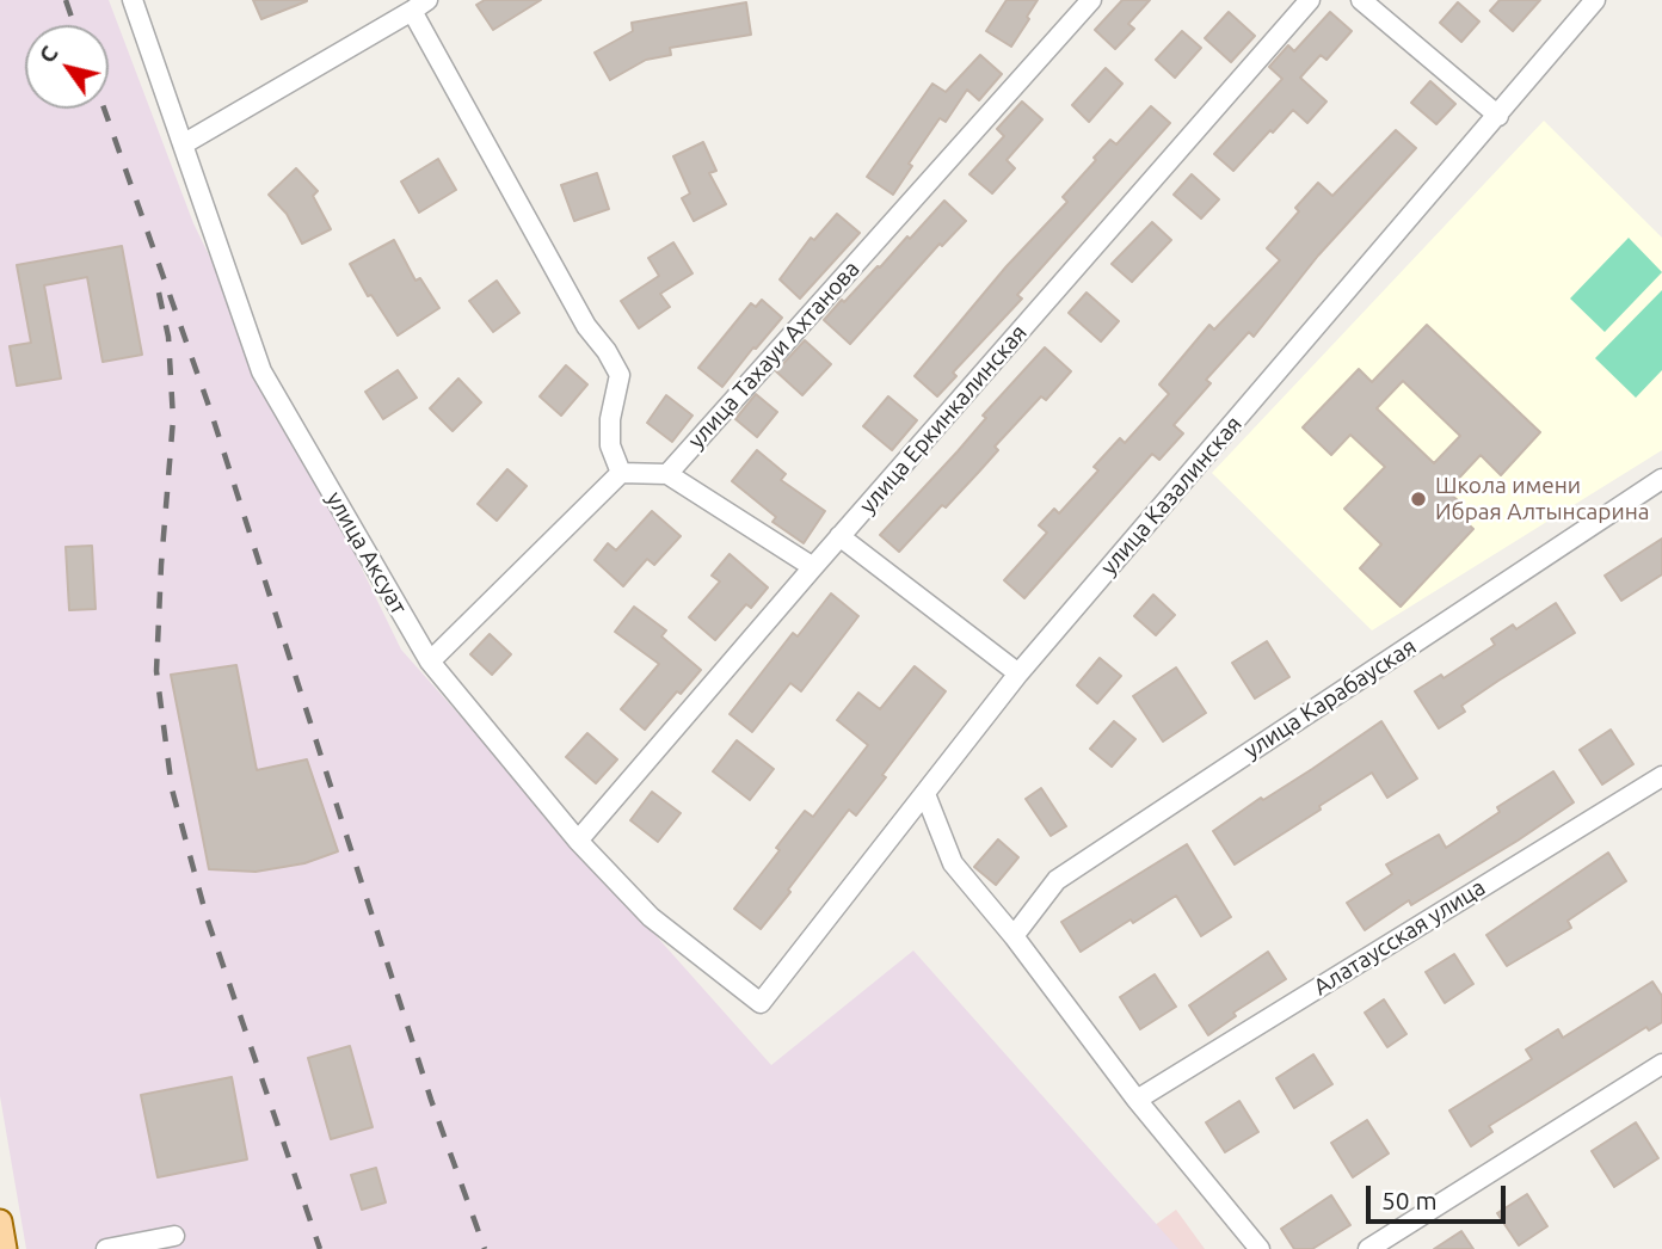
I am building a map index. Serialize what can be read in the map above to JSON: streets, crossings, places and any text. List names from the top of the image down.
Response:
{
  "streets": {
    "street": [
      "улица Тахауи Ахтанова",
      "улица Еркинкалинская",
      "улица Казалинская",
      "улица Аксуат",
      "улица Карабауская",
      "Алатаусская улица"
    ]
  },
  "crossings": [
    ["улица Еркинкалинская", "улица Аксуат"],
    ["улица Казалинская", "улица Аксуат"]
  ],
  "places": ["Школа имени Ибрая Алтынсарина"],
  "scale_bar": "50 m",
  "north": "top left"
}
